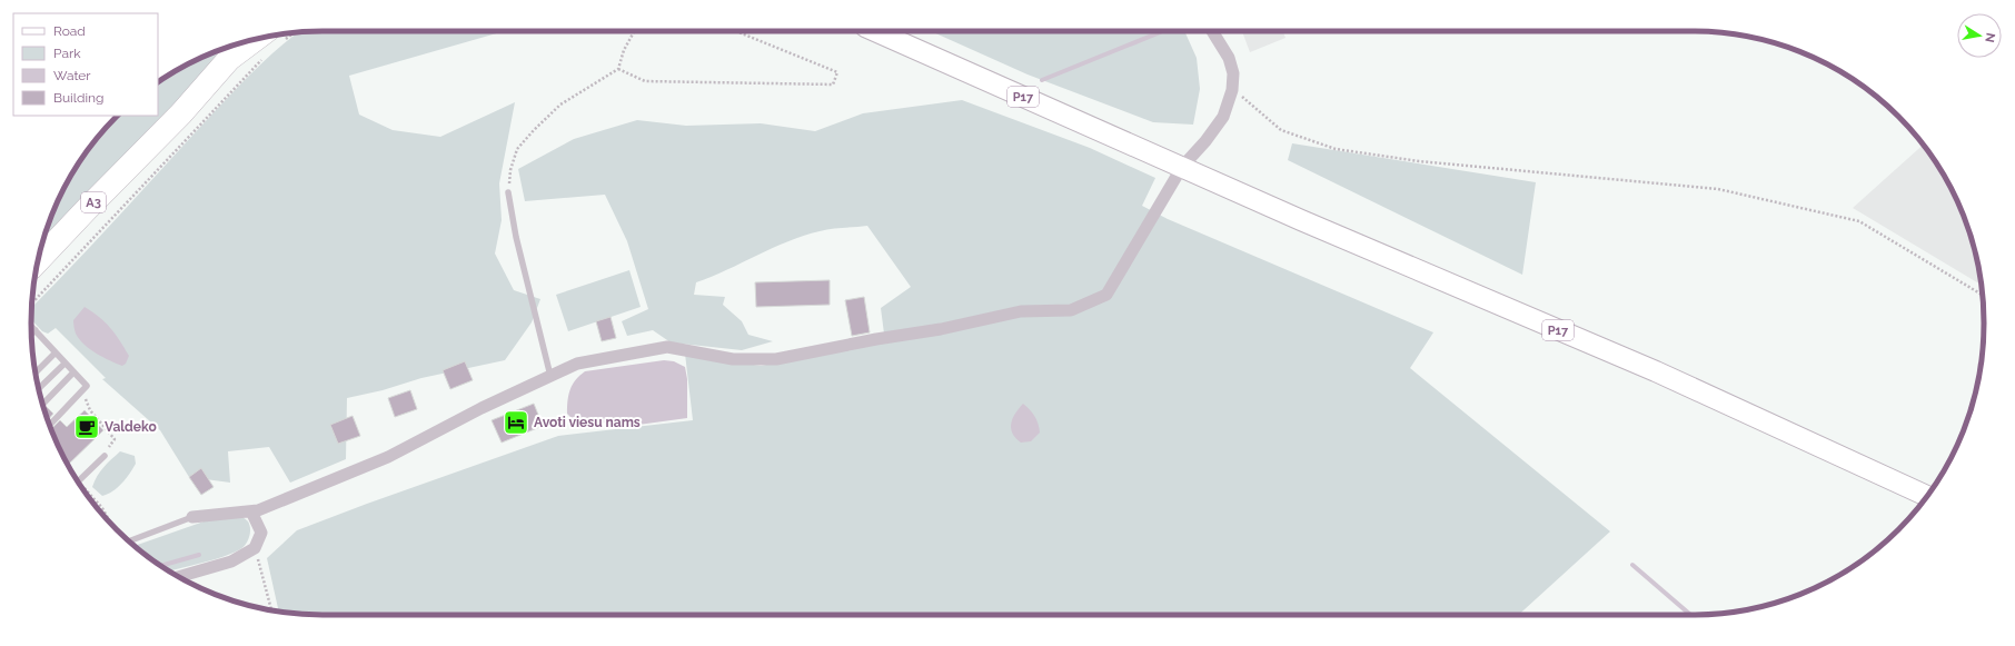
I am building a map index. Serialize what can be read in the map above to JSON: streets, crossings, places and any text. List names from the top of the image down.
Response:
{
  "streets": {
    "highway": ["A3"],
    "main road": ["P17"]
  },
  "places": {
    "hotel": ["Avoti viesu nams"],
    "cafe": ["Valdeko"]
  },
  "legend": [
    "Road",
    "Park",
    "Water",
    "Building"
  ],
  "north": "right"
}
